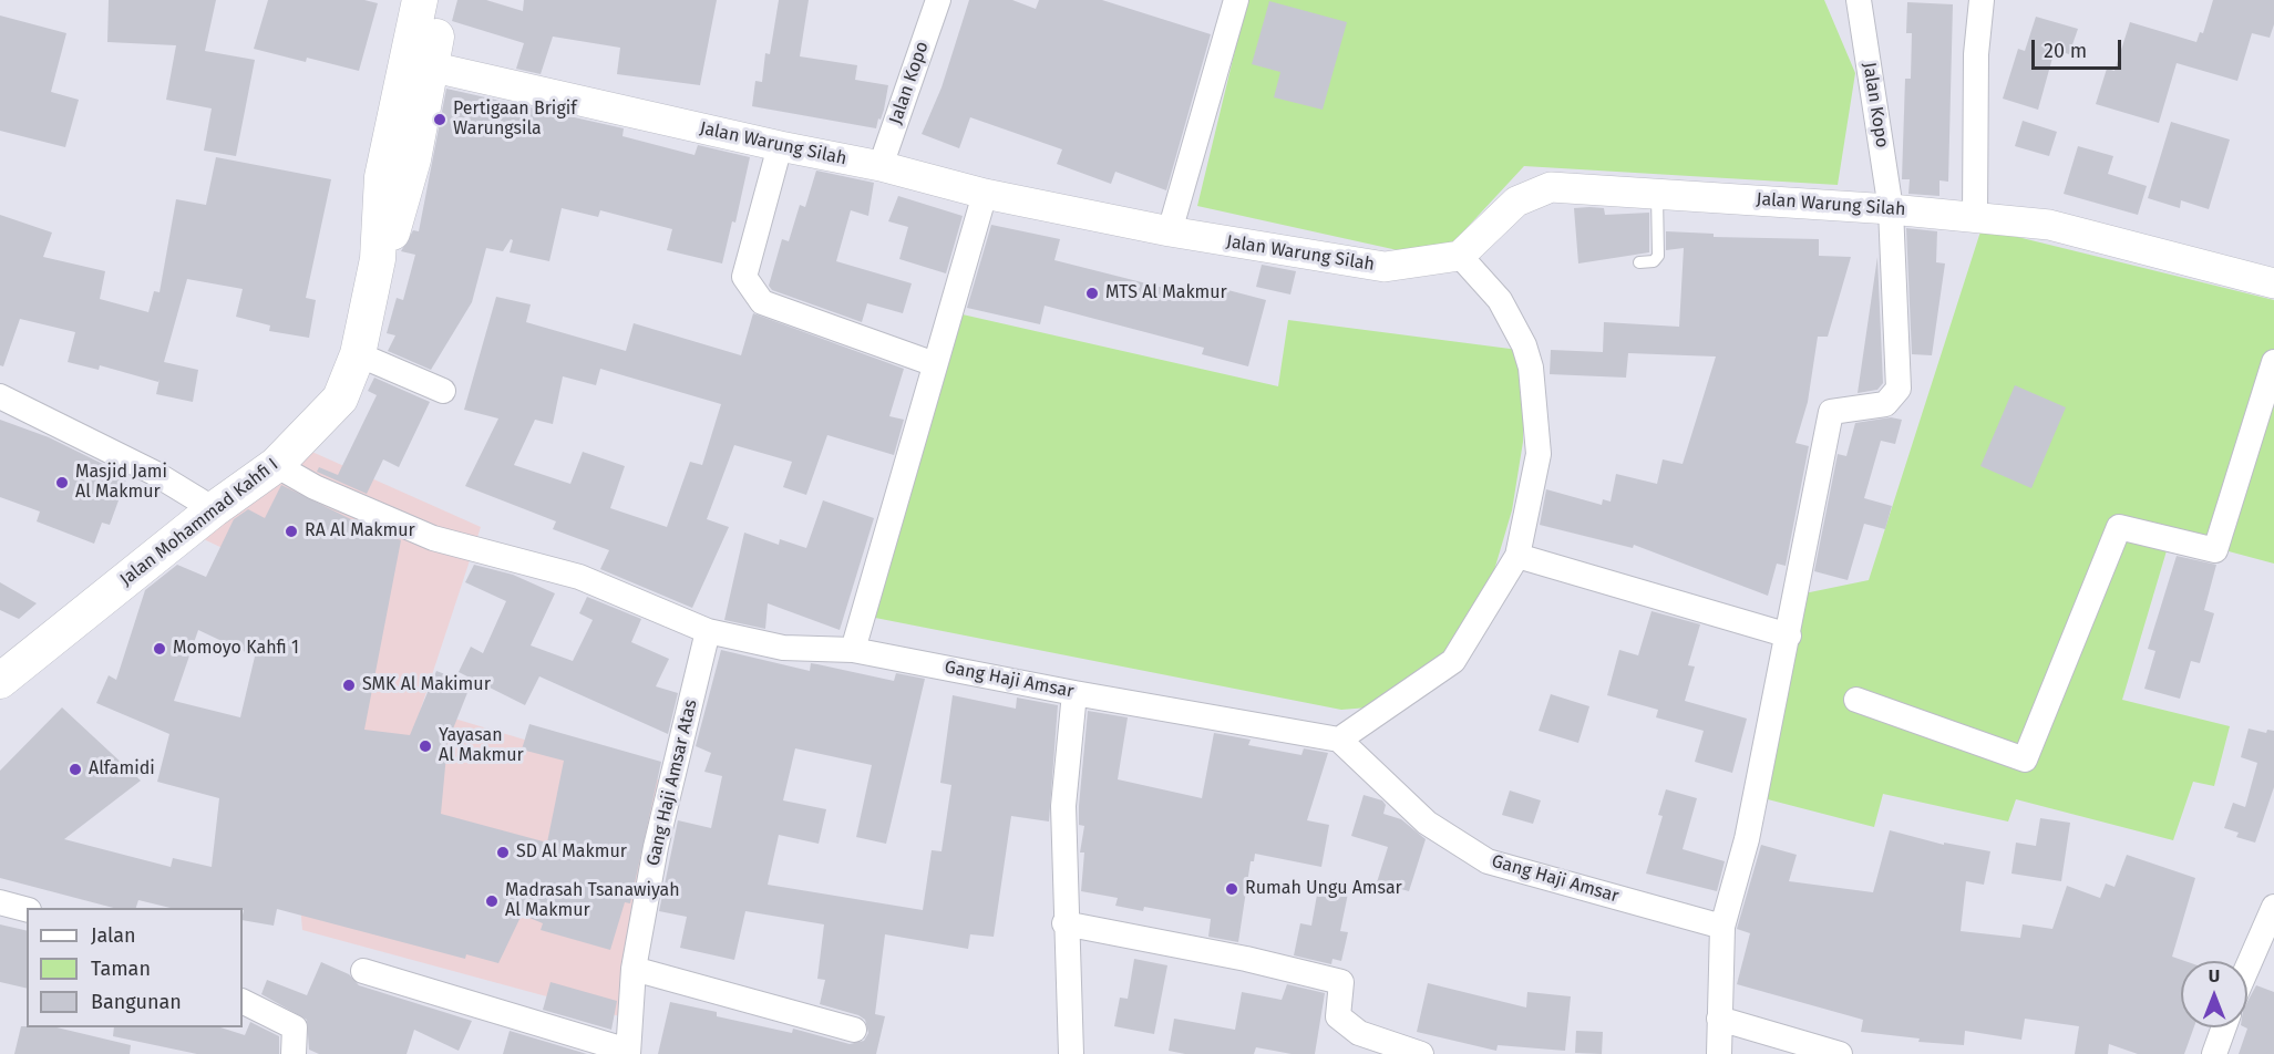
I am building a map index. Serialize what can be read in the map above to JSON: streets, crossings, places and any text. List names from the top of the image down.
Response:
{
  "streets": {
    "main road": ["Jalan Mohammad Kahfi I"],
    "street": [
      "Jalan Kopo",
      "Jalan Warung Silah",
      "Gang Haji Amsar",
      "Gang Haji Amsar Atas"
    ]
  },
  "crossings": [
    ["Jalan Kopo", "Jalan Warung Silah"],
    ["Jalan Warung Silah", "Jalan Mohammad Kahfi I"],
    ["Jalan Mohammad Kahfi I", "Gang Haji Amsar"],
    ["Gang Haji Amsar", "Gang Haji Amsar Atas"]
  ],
  "places": [
    "Pertigaan Brigif Warungsila",
    "MTS Al Makmur",
    "Masjid Jami Al Makmur",
    "RA Al Makmur",
    "Momoyo Kahfi 1",
    "SMK Al Makimur",
    "Yayasan Al Makmur",
    "Alfamidi",
    "SD Al Makmur",
    "Rumah Ungu Amsar",
    "Madrasah Tsanawiyah Al Makmur"
  ],
  "legend": ["Jalan", "Taman", "Bangunan"],
  "scale_bar": "20 m",
  "north": "top"
}
